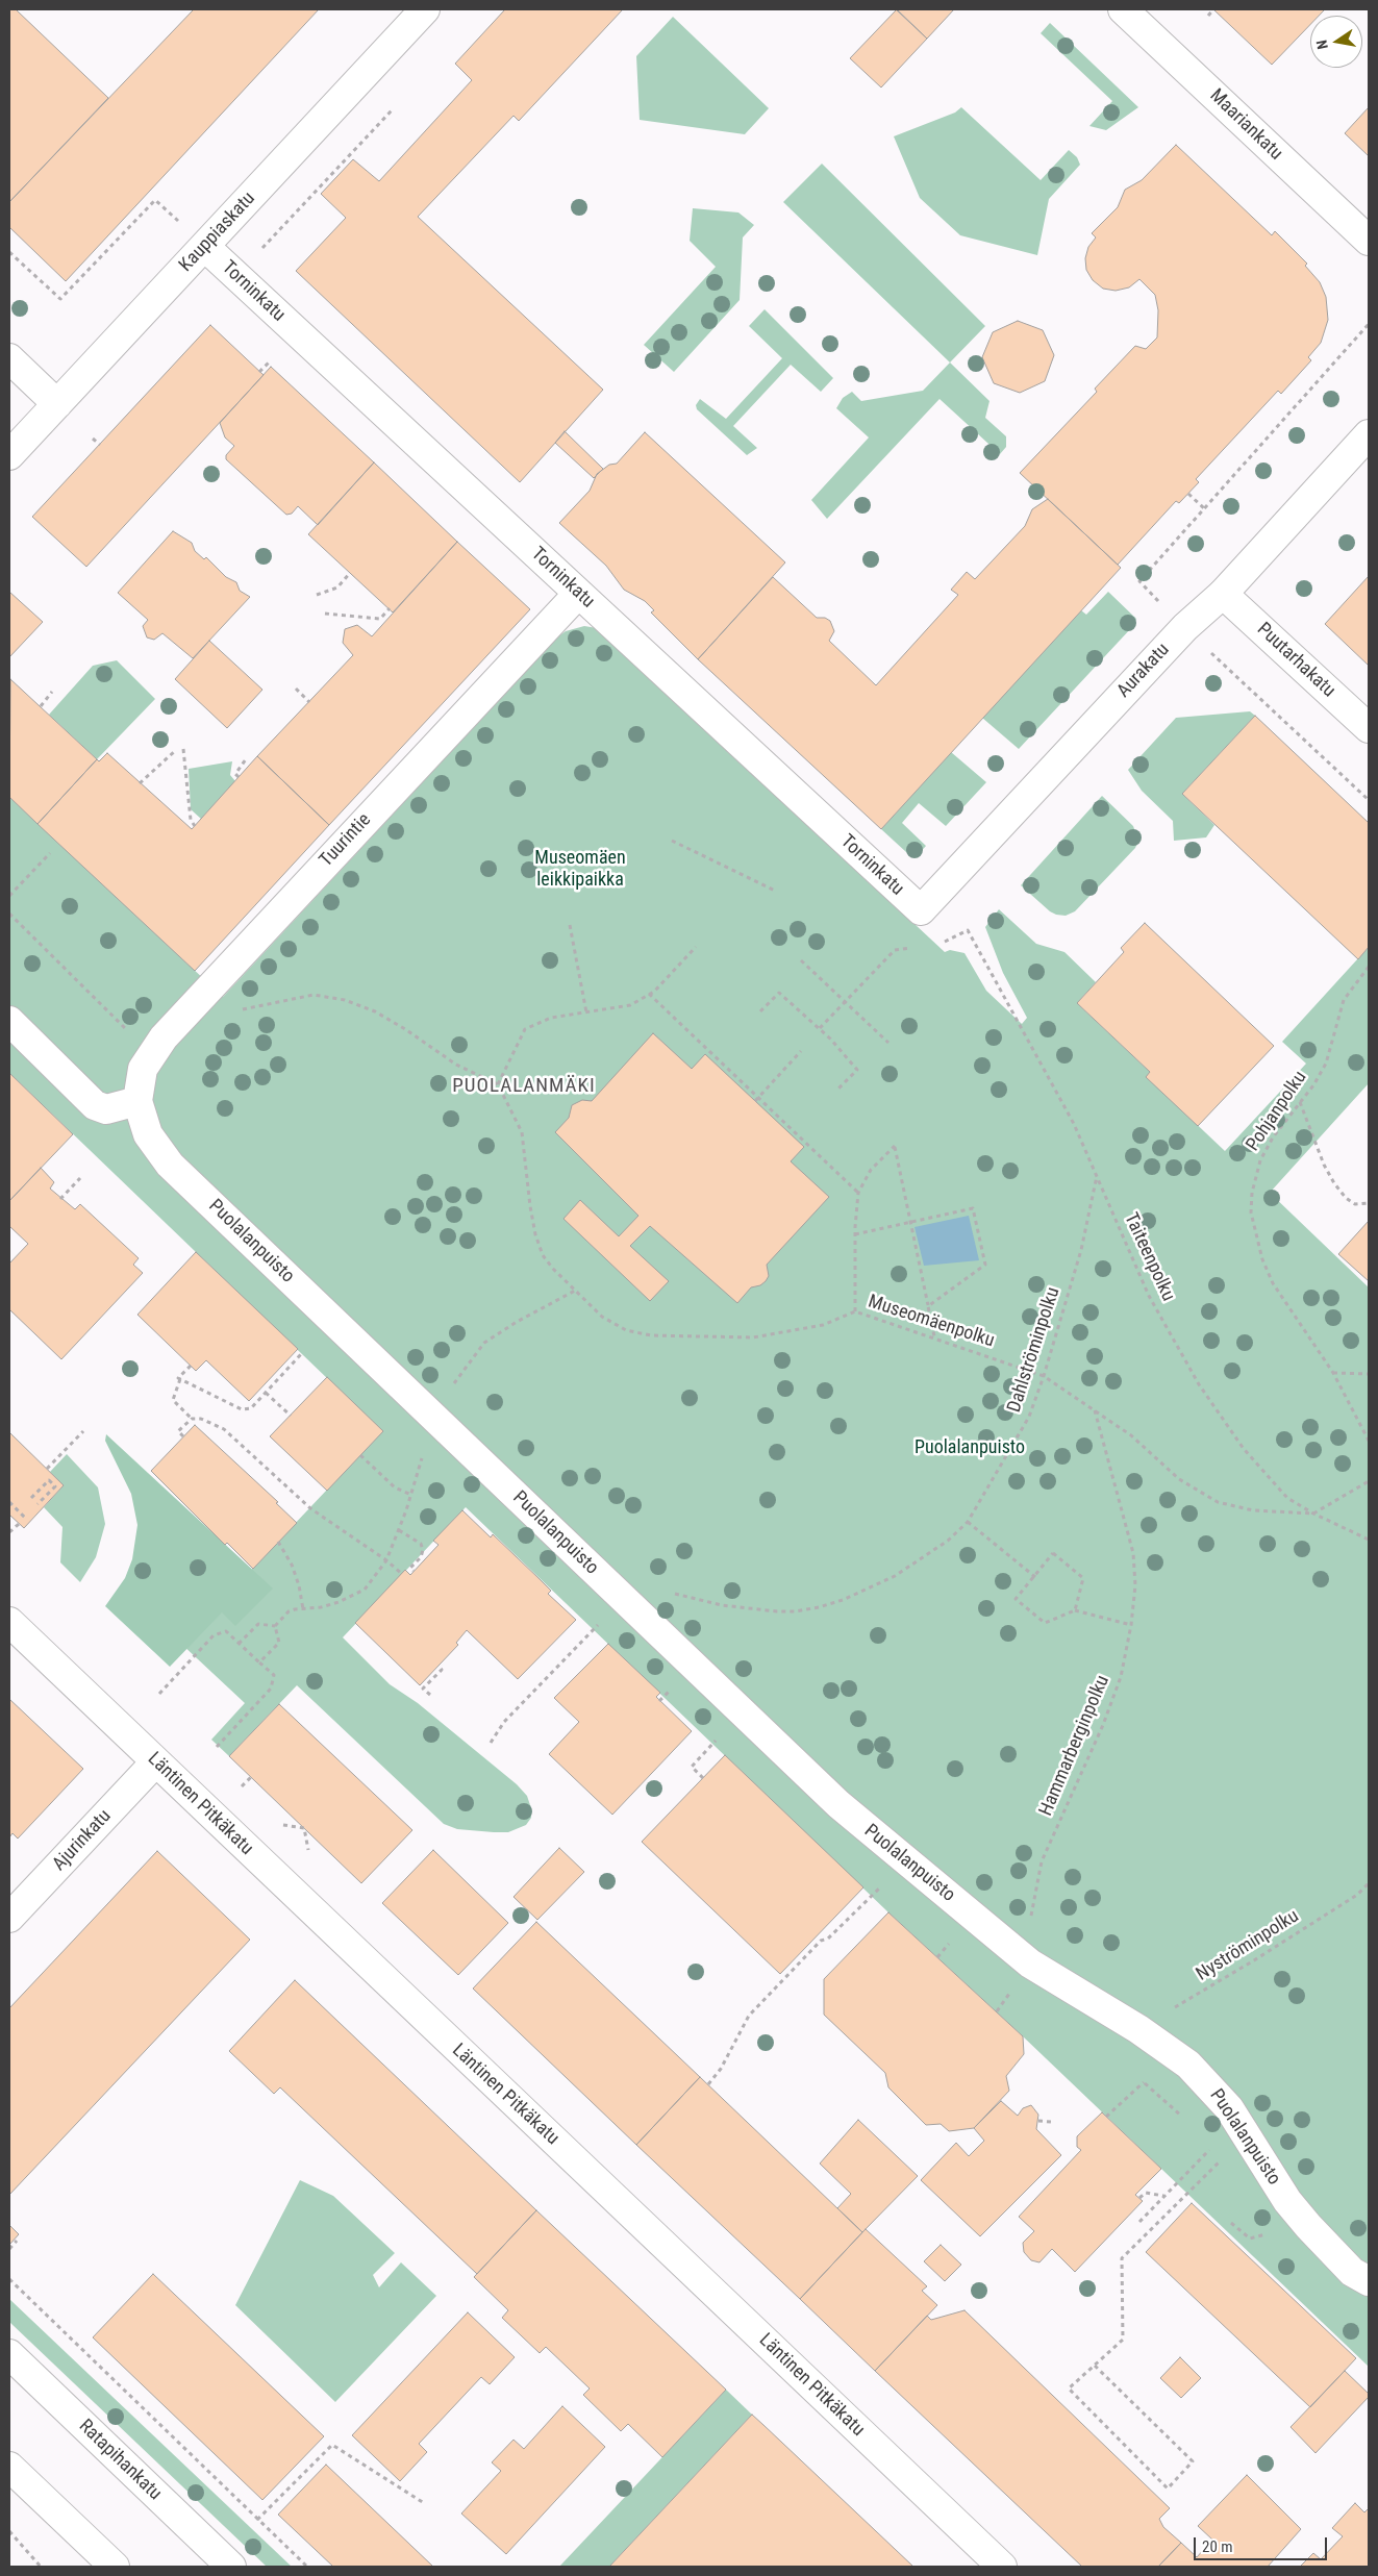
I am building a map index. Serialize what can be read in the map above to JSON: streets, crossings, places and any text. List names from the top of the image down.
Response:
{
  "streets": {
    "street": [
      "Maariankatu",
      "Kauppiaskatu",
      "Torninkatu",
      "Puutarhakatu",
      "Aurakatu",
      "Tuurintie",
      "Puolalanpuisto",
      "Läntinen Pitkäkatu",
      "Ajurinkatu",
      "Ratapihankatu"
    ],
    "path": [
      "Pohjanpolku",
      "Taiteenpolku",
      "Museomäenpolku",
      "Dahlströminpolku",
      "Hammarberginpolku",
      "Nyströminpolku"
    ]
  },
  "crossings": [
    ["Kauppiaskatu", "Torninkatu"],
    ["Torninkatu", "Aurakatu"],
    ["Torninkatu", "Tuurintie"],
    ["Puutarhakatu", "Aurakatu"],
    ["Tuurintie", "Puolalanpuisto"],
    ["Puolalanpuisto", "Dahlströminpolku"],
    ["Puolalanpuisto", "Nyströminpolku"],
    ["Taiteenpolku", "Museomäenpolku"],
    ["Taiteenpolku", "Dahlströminpolku"],
    ["Museomäenpolku", "Dahlströminpolku"],
    ["Museomäenpolku", "Hammarberginpolku"],
    ["Läntinen Pitkäkatu", "Ajurinkatu"]
  ],
  "districts": ["PUOLALANMÄKI"],
  "parks": ["Museomäen leikkipaikka", "Puolalanpuisto"],
  "scale_bar": "20 m",
  "north": "left"
}
